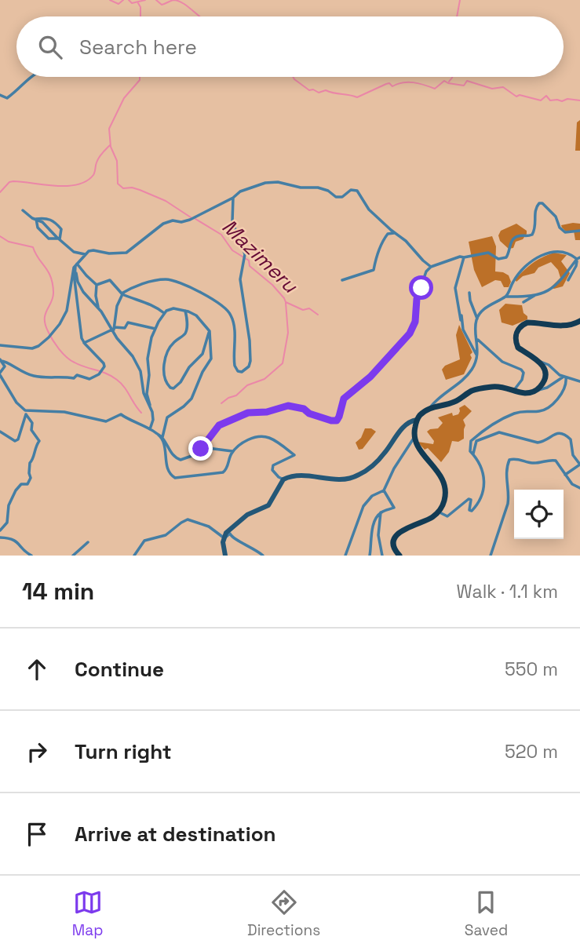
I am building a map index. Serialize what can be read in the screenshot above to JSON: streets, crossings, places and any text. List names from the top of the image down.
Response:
{
  "water": ["Mazimeru"],
  "page": {
    "search": "Search here",
    "heading": ["14 min", "Walk · 1.1 km"],
    "list": [
      ["Continue", "550 m"],
      ["Turn right", "520 m"],
      "Arrive at destination"
    ],
    "nav": ["Map", "Directions", "Saved"]
  }
}
